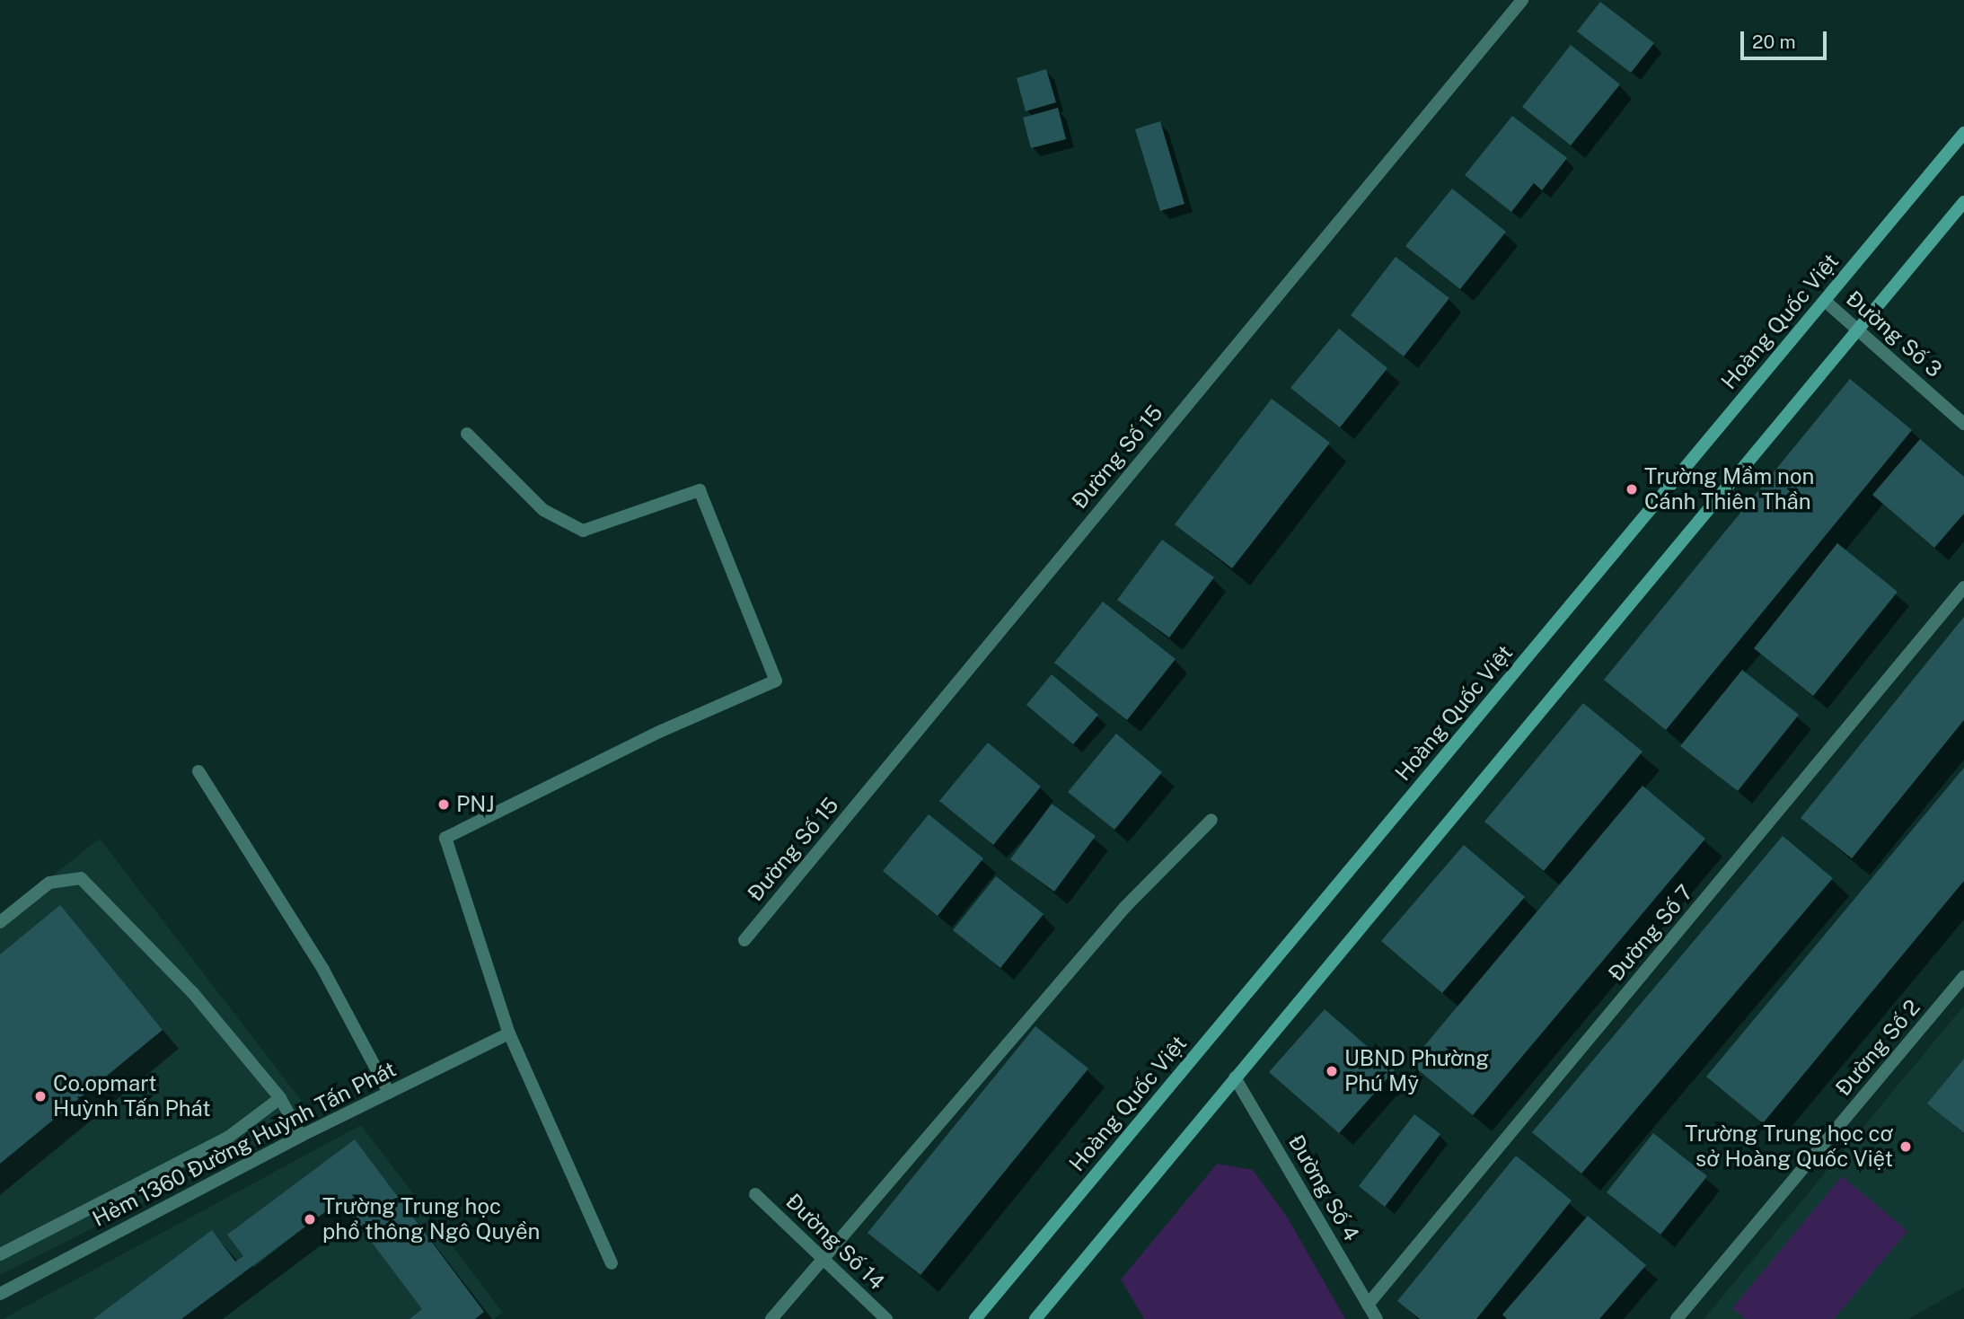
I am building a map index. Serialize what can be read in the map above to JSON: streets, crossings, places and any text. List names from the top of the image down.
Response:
{
  "streets": {
    "main road": ["Hoàng Quốc Việt"],
    "street": [
      "Đường Số 3",
      "Đường Số 15",
      "Đường Số 7",
      "Đường Số 2",
      "Hẻm 1360 Đường Huỳnh Tấn Phát",
      "Đường Số 4",
      "Đường Số 14"
    ]
  },
  "crossings": [
    ["Hoàng Quốc Việt", "Đường Số 3"],
    ["Đường Số 7", "Đường Số 4"]
  ],
  "places": [
    "Trường Mầm non Cánh Thiên Thần",
    "PNJ",
    "UBND Phường Phú Mỹ",
    "Co.opmart Huỳnh Tấn Phát",
    "Trường Trung học cơ sở Hoàng Quốc Việt",
    "Trường Trung học phổ thông Ngô Quyền"
  ],
  "scale_bar": "20 m"
}
